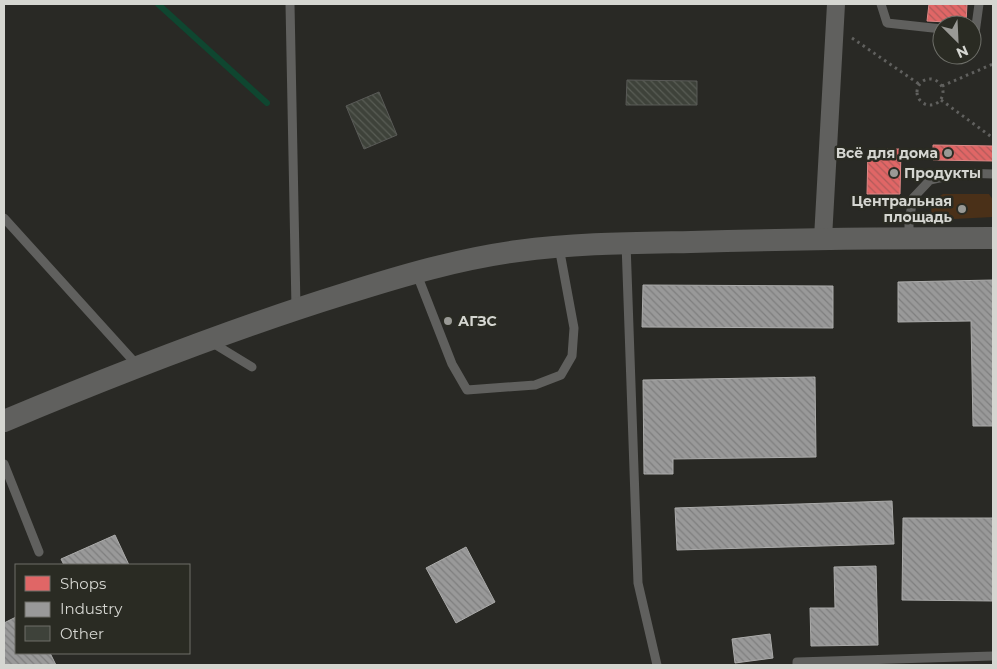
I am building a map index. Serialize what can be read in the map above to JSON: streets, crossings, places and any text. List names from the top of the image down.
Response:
{
  "places": [
    "Всё для дома",
    "Продукты",
    "Центральная площадь",
    "АГЗС"
  ],
  "legend": ["Shops", "Industry", "Other"],
  "north": "bottom right"
}
